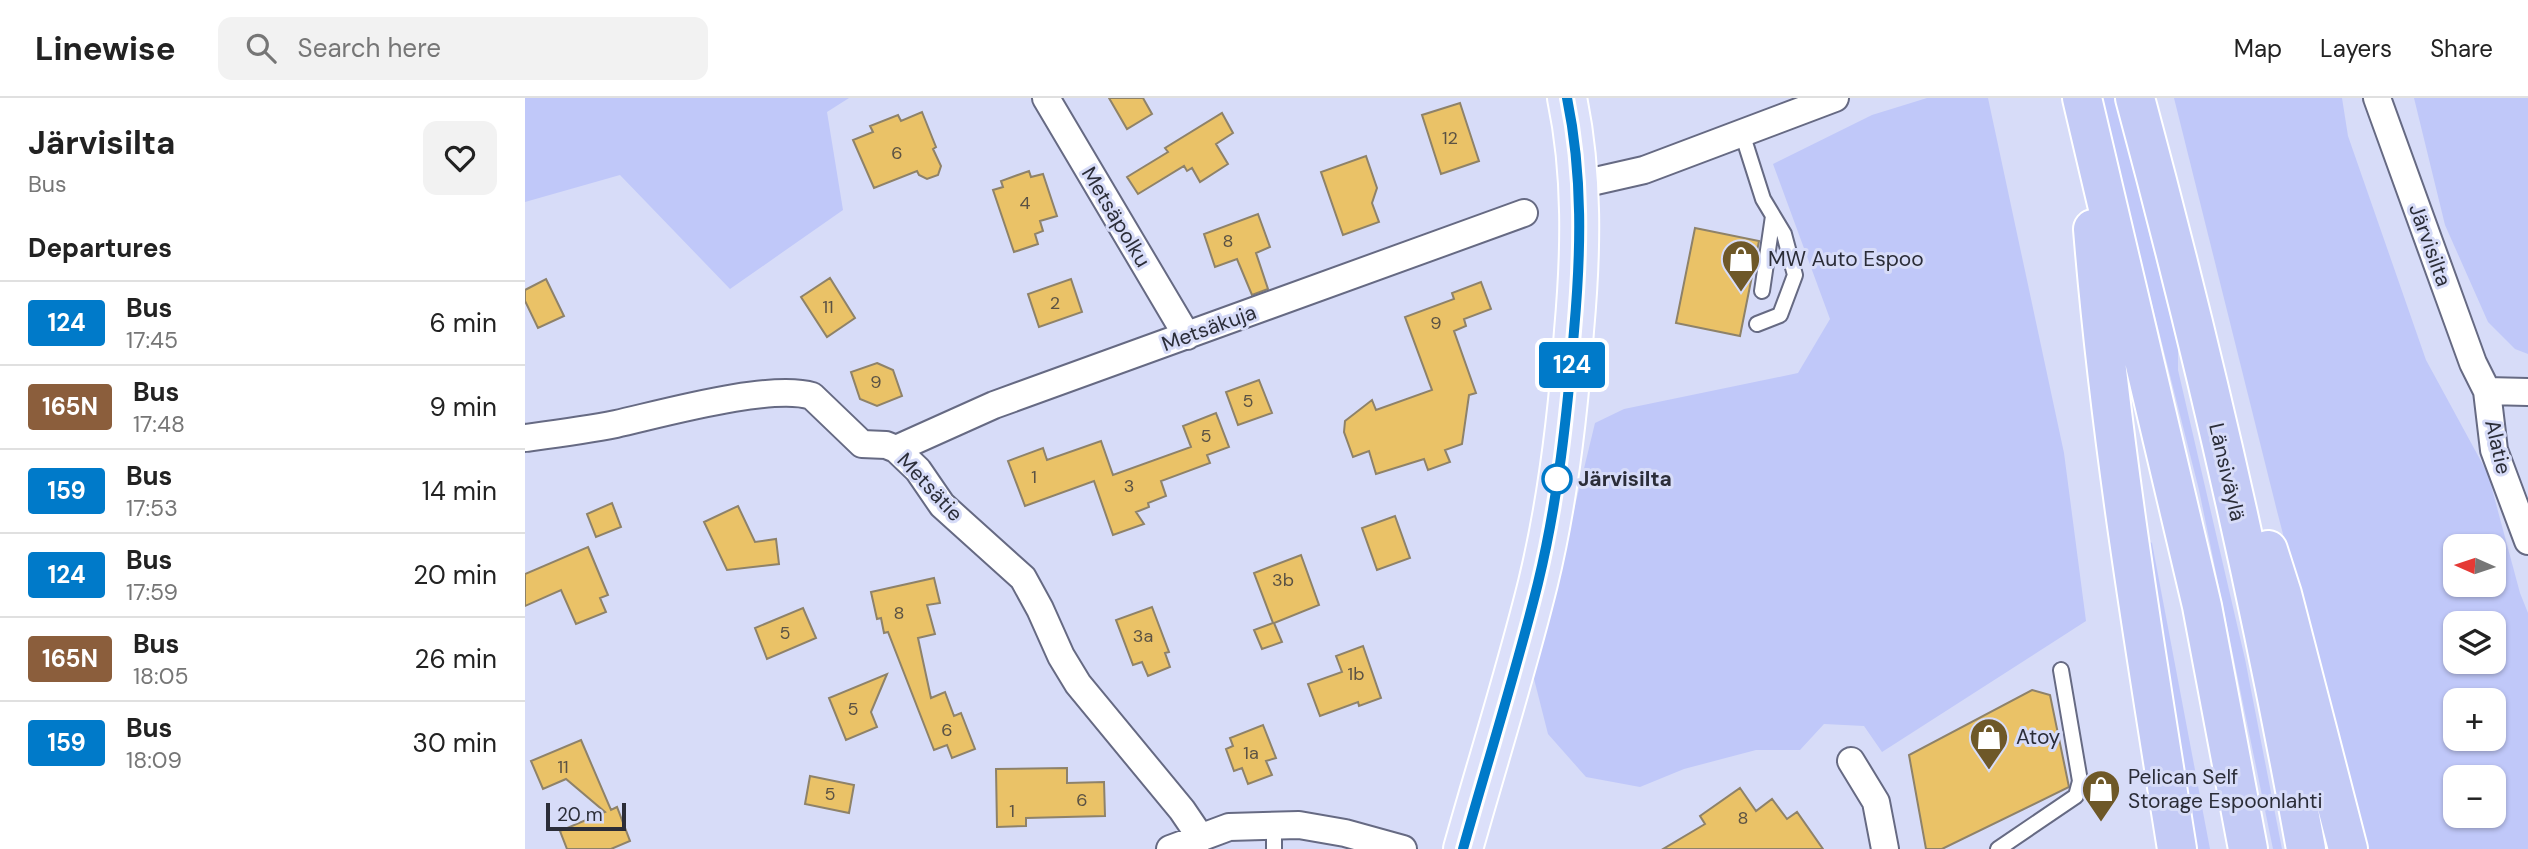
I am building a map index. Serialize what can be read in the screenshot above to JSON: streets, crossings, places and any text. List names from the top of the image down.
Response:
{
  "streets": {
    "highway": ["Länsiväylä"],
    "street": [
      "Metsäpolku",
      "Järvisilta",
      "Metsäkuja",
      "Alatie",
      "Metsätie"
    ]
  },
  "crossings": [
    ["Metsäpolku", "Metsäkuja"],
    ["Järvisilta", "Alatie"],
    ["Metsäkuja", "Metsätie"]
  ],
  "places": {
    "shop": ["MW Auto Espoo", "Atoy", "Pelican Self Storage Espoonlahti"],
    "other": ["Järvisilta"]
  },
  "lines": ["bus line 124"],
  "house_numbers": [
    "12",
    "6",
    "4",
    "8",
    "2",
    "11",
    "9",
    "9",
    "5",
    "5",
    "1",
    "3",
    "3b",
    "8",
    "5",
    "3a",
    "1b",
    "5",
    "6",
    "1a",
    "11",
    "5",
    "6",
    "1",
    "8"
  ],
  "scale_bar": "20 m",
  "north": "left",
  "page": {
    "header": "Linewise",
    "search": "Search here",
    "nav": ["Map", "Layers", "Share"],
    "heading": [
      ["Järvisilta", "Bus"],
      "Departures"
    ],
    "on_map": "124",
    "list": [
      {
        "mark": "124",
        "name": "Bus",
        "note": "17:45",
        "value": "6 min"
      },
      {
        "mark": "165N",
        "name": "Bus",
        "note": "17:48",
        "value": "9 min"
      },
      {
        "mark": "159",
        "name": "Bus",
        "note": "17:53",
        "value": "14 min"
      },
      {
        "mark": "124",
        "name": "Bus",
        "note": "17:59",
        "value": "20 min"
      },
      {
        "mark": "165N",
        "name": "Bus",
        "note": "18:05",
        "value": "26 min"
      },
      {
        "mark": "159",
        "name": "Bus",
        "note": "18:09",
        "value": "30 min"
      }
    ],
    "map_buttons": ["+", "−"],
    "scale": "20 m"
  }
}
